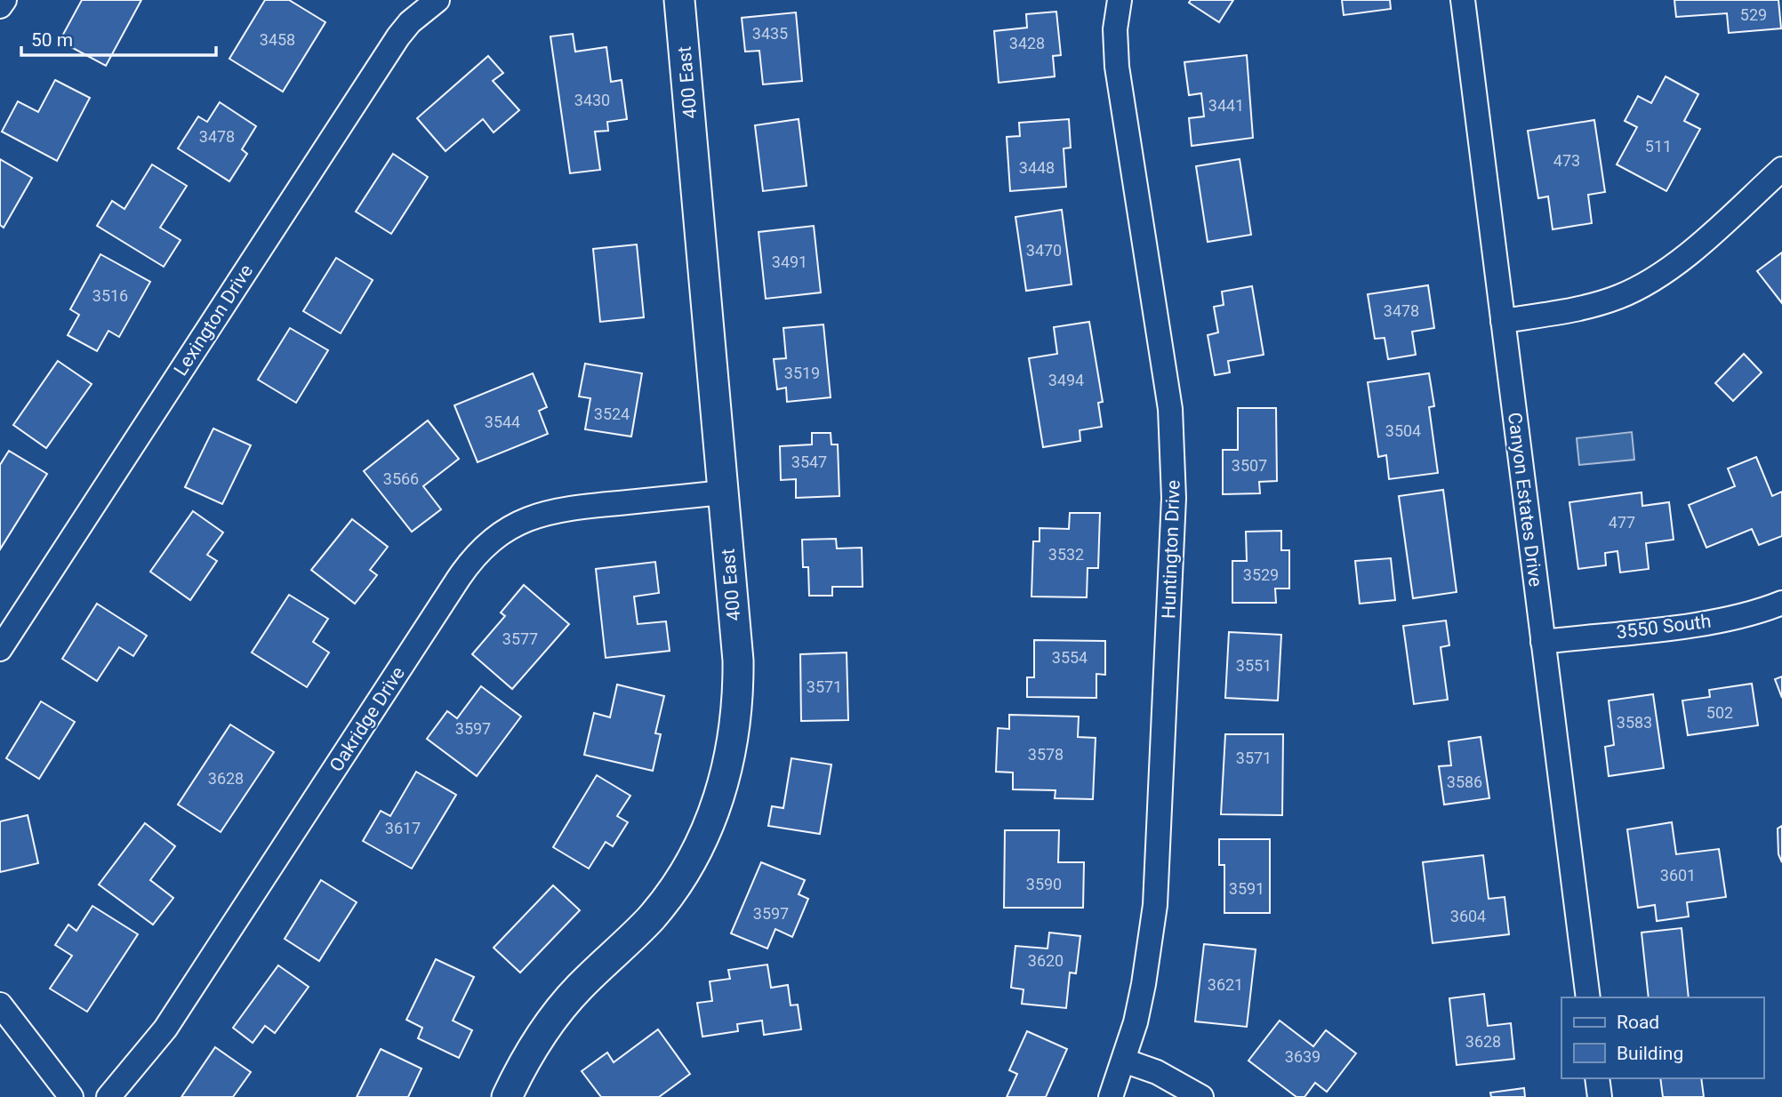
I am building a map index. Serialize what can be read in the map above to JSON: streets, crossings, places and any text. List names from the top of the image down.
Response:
{
  "streets": {
    "street": [
      "400 East",
      "Lexington Drive",
      "Canyon Estates Drive",
      "Huntington Drive",
      "3550 South",
      "Oakridge Drive"
    ]
  },
  "crossings": [
    ["400 East", "Oakridge Drive"],
    ["Canyon Estates Drive", "3550 South"]
  ],
  "house_numbers": [
    "529",
    "3435",
    "3458",
    "3428",
    "3430",
    "3441",
    "3478",
    "511",
    "473",
    "3448",
    "3470",
    "3491",
    "3516",
    "3478",
    "3519",
    "3494",
    "3524",
    "3544",
    "3504",
    "3547",
    "3507",
    "3566",
    "477",
    "3532",
    "3529",
    "3577",
    "3554",
    "3551",
    "3571",
    "502",
    "3583",
    "3597",
    "3578",
    "3571",
    "3628",
    "3586",
    "3617",
    "3601",
    "3590",
    "3591",
    "3597",
    "3604",
    "3620",
    "3621",
    "3628",
    "3639"
  ],
  "legend": ["Road", "Building"],
  "scale_bar": "50 m"
}
